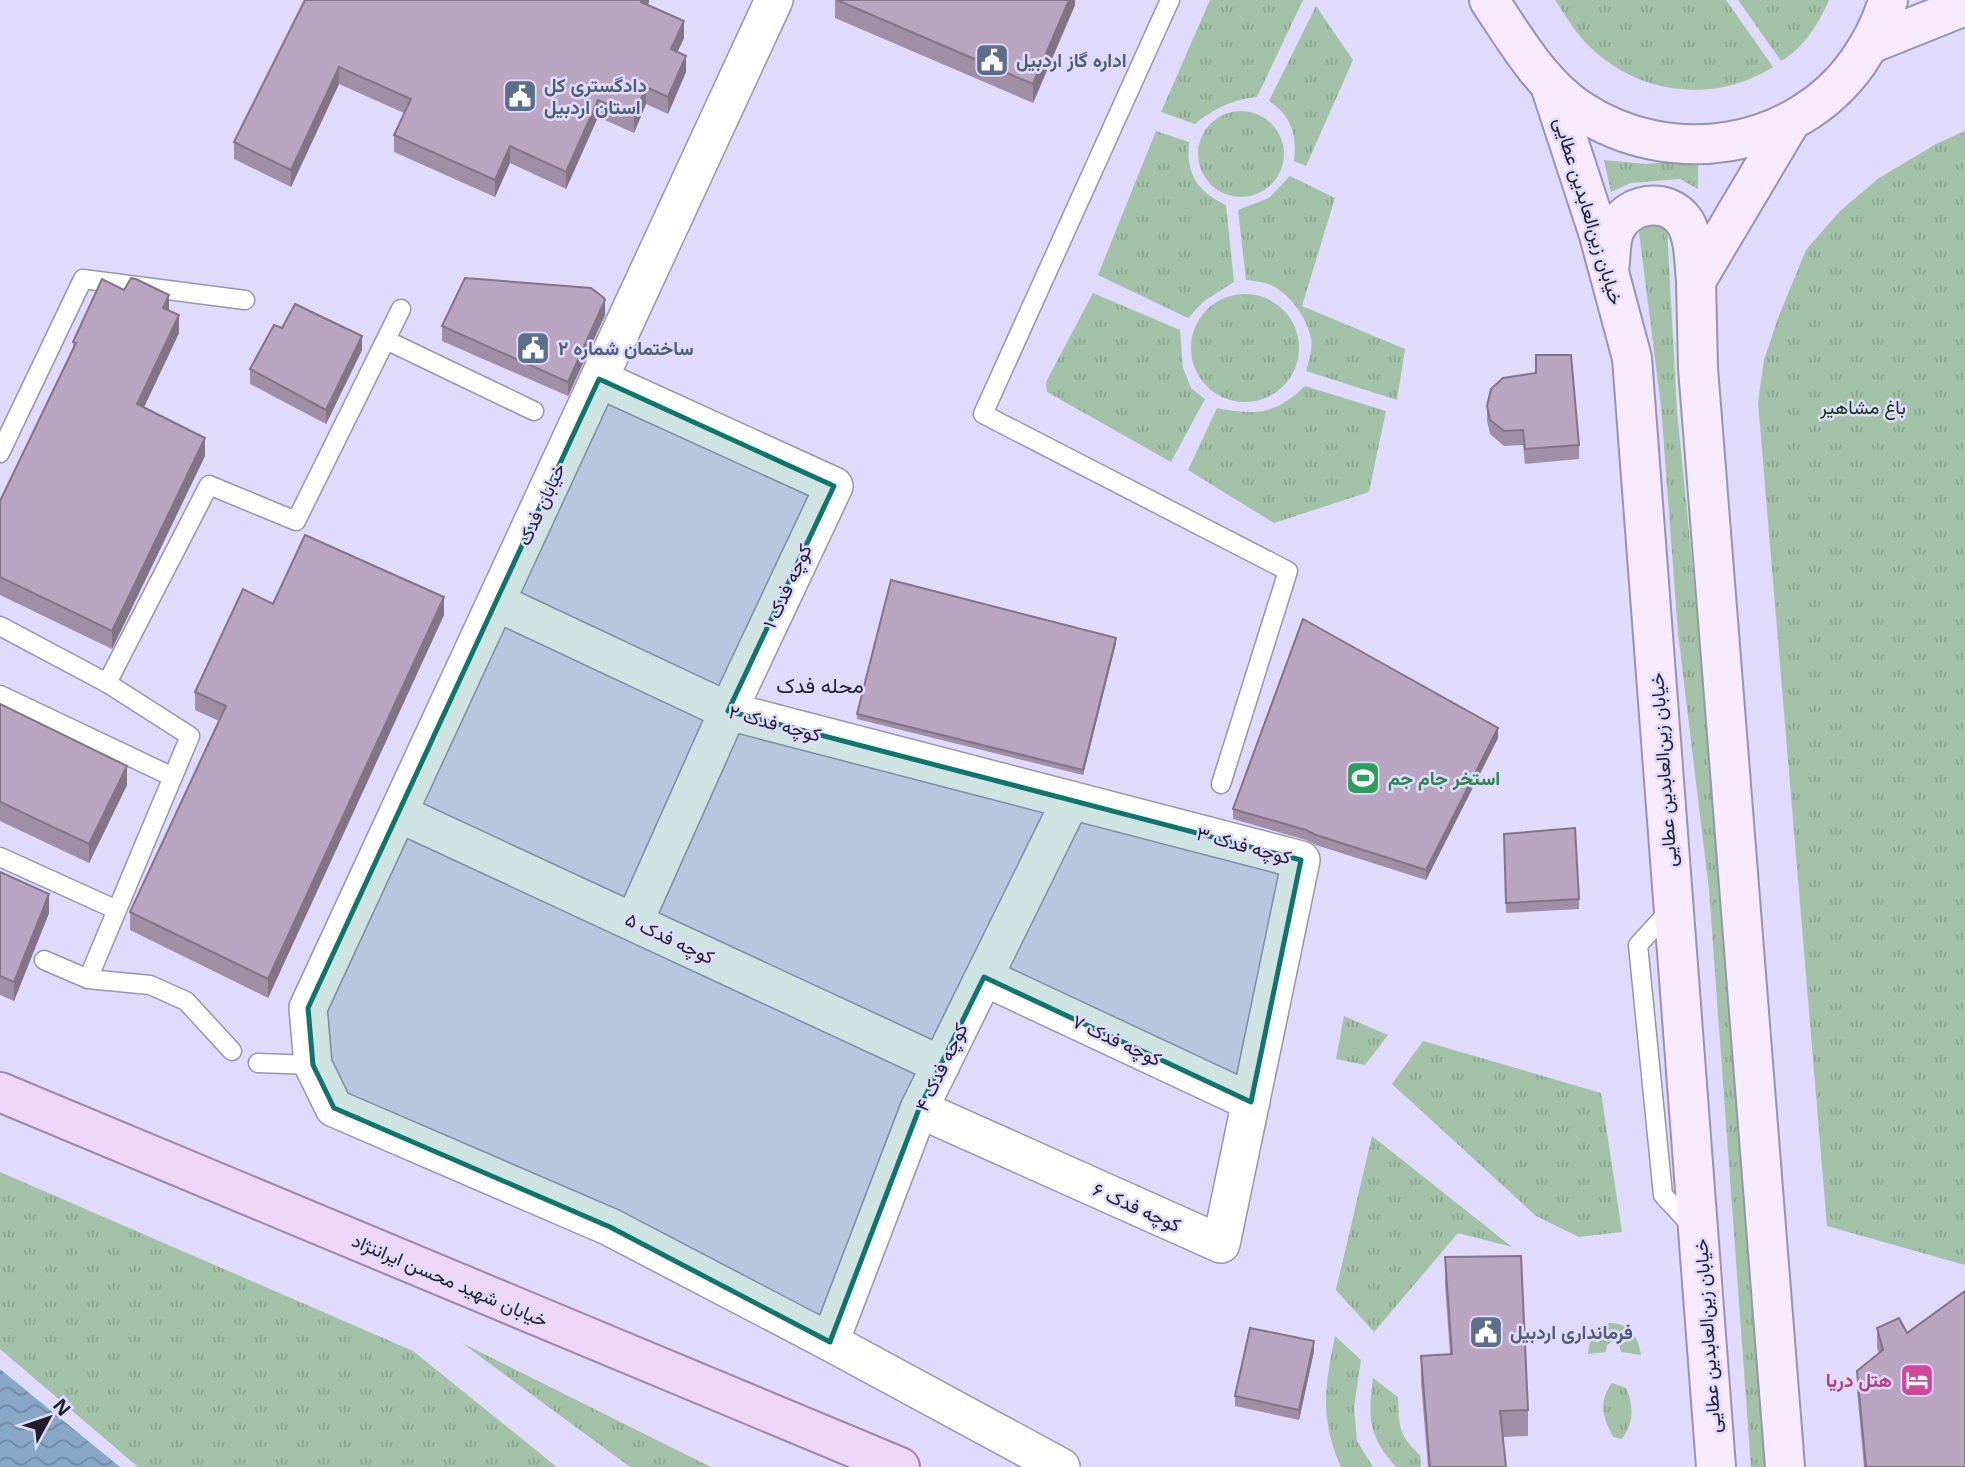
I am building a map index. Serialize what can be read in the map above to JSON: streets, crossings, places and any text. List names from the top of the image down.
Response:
{
  "streets": {
    "main road": ["خیابان زین‌العابدین عطایی", "خیابان شهید محسن ایراننژاد"],
    "street": [
      "خیابان فدک",
      "کوچه فدک ۱",
      "کوچه فدک ۲",
      "کوچه فدک ۳",
      "کوچه فدک ۵",
      "کوچه فدک ۷",
      "کوچه فدک ۴",
      "کوچه فدک ۶"
    ]
  },
  "crossings": [
    ["خیابان فدک", "کوچه فدک ۱"],
    ["خیابان فدک", "کوچه فدک ۲"],
    ["خیابان فدک", "کوچه فدک ۵"],
    ["کوچه فدک ۱", "کوچه فدک ۲"],
    ["کوچه فدک ۱", "کوچه فدک ۵"],
    ["کوچه فدک ۲", "کوچه فدک ۳"],
    ["کوچه فدک ۲", "کوچه فدک ۴"],
    ["کوچه فدک ۳", "کوچه فدک ۷"],
    ["کوچه فدک ۳", "کوچه فدک ۴"],
    ["کوچه فدک ۳", "کوچه فدک ۶"],
    ["کوچه فدک ۵", "کوچه فدک ۴"],
    ["کوچه فدک ۷", "کوچه فدک ۴"],
    ["کوچه فدک ۷", "کوچه فدک ۶"],
    ["کوچه فدک ۴", "کوچه فدک ۶"]
  ],
  "districts": ["محله فدک"],
  "parks": ["باغ مشاهیر"],
  "places": {
    "public building": [
      "اداره گاز اردبیل",
      "دادگستری کل استان اردبیل",
      "ساختمان شماره ۲",
      "فرمانداری اردبیل"
    ],
    "sports": ["استخر جام جم"],
    "hotel": ["هتل دریا"]
  },
  "north": "top right"
}
